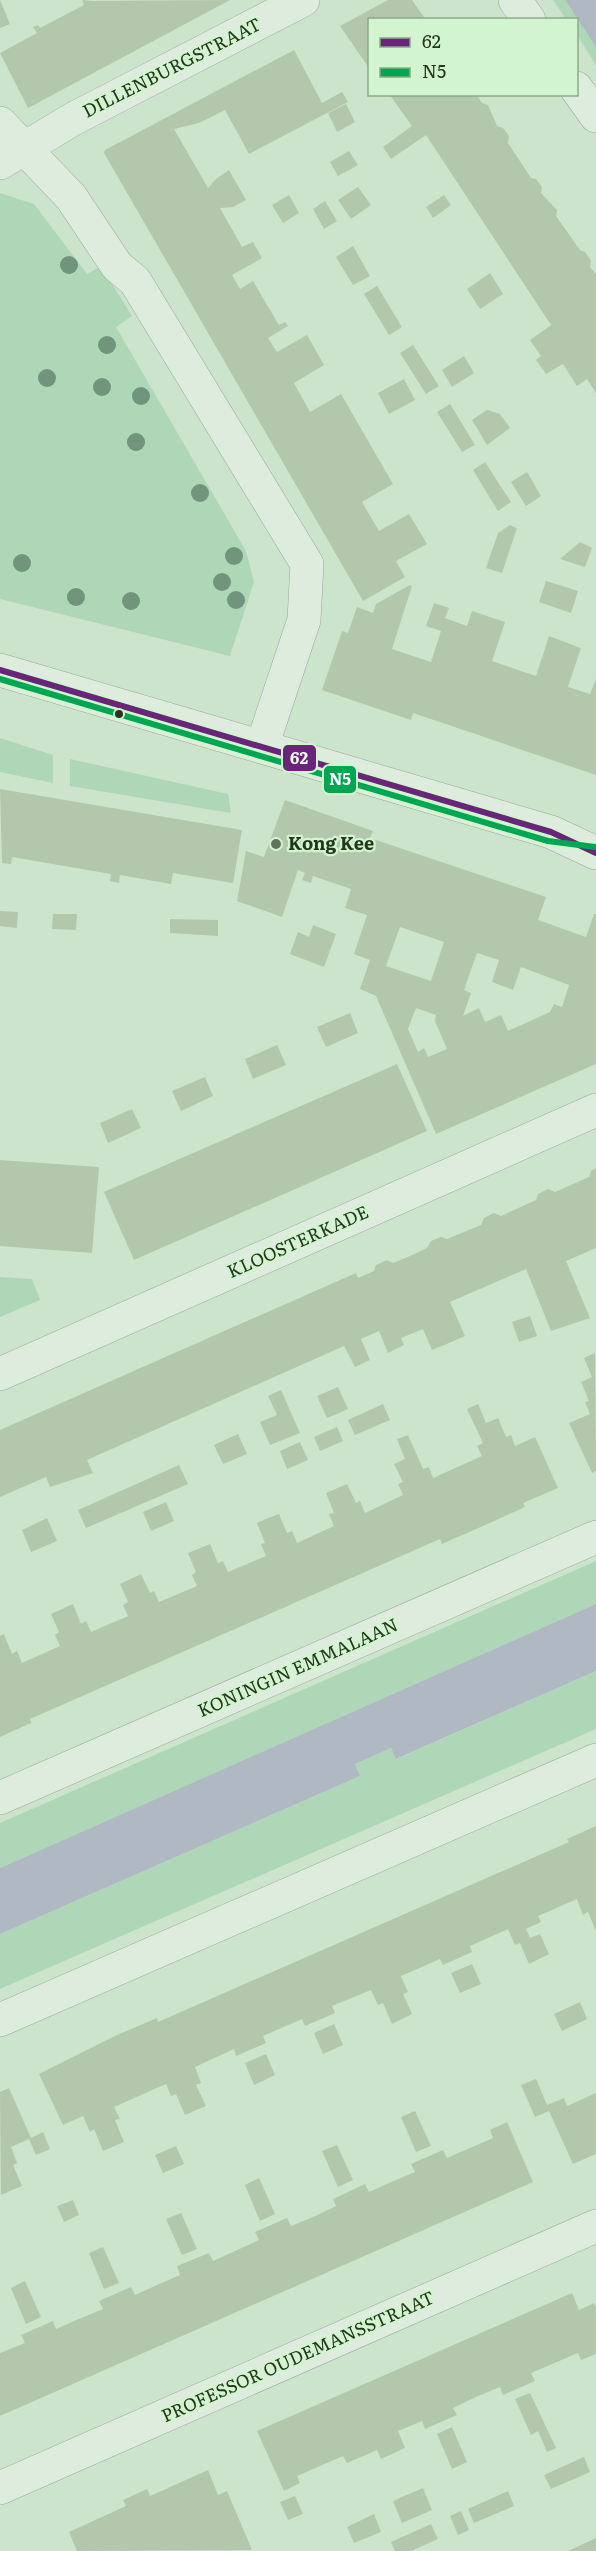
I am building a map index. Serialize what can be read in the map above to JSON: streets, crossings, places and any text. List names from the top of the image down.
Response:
{
  "streets": {
    "street": [
      "DILLENBURGSTRAAT",
      "KLOOSTERKADE",
      "KONINGIN EMMALAAN",
      "PROFESSOR OUDEMANSSTRAAT"
    ]
  },
  "places": ["Kong Kee"],
  "lines": ["transit line 62", "transit line N5"],
  "legend": ["62", "N5"]
}
